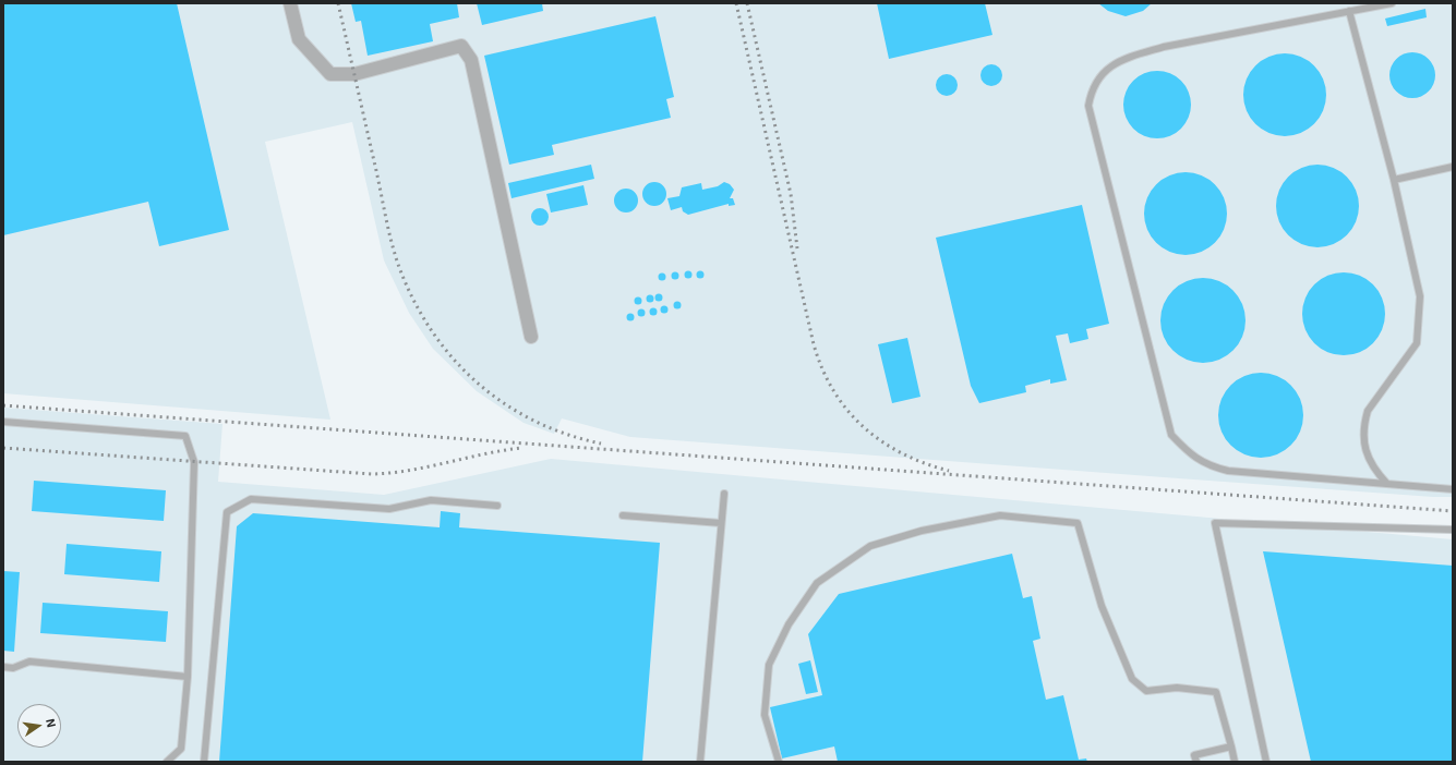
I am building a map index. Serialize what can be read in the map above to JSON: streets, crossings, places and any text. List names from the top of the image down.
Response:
{
  "north": "right"
}
